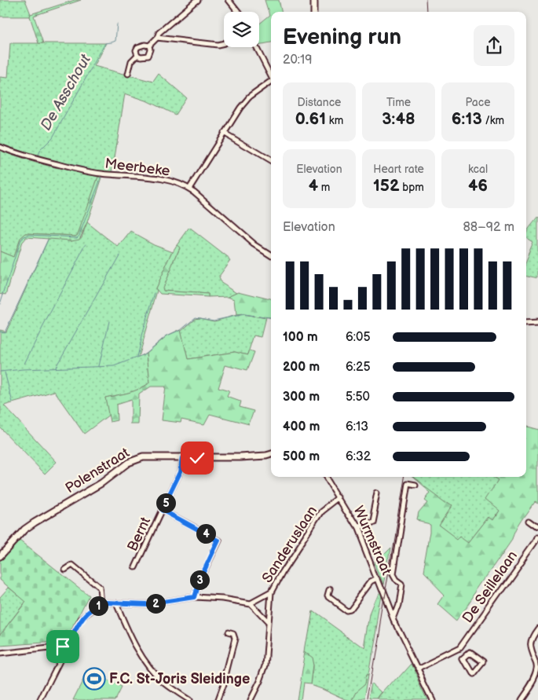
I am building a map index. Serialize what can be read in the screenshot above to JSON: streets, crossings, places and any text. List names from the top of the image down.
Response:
{
  "streets": {
    "main road": ["Polenstraat"],
    "street": [
      "Meerbeke",
      "Bernt",
      "Wurmstraat",
      "Sanderuslaan",
      "De Seillelaan"
    ]
  },
  "crossings": [
    ["Polenstraat", "Bernt"],
    ["Wurmstraat", "Sanderuslaan"],
    ["Wurmstraat", "De Seillelaan"]
  ],
  "water": ["De Asschout"],
  "places": {
    "sports": ["F.C. St-Joris Sleidinge"]
  },
  "page": {
    "heading": ["Evening run", "20:19"],
    "stats": [
      ["Distance", "0.61 km"],
      ["Time", "3:48"],
      ["Pace", "6:13 /km"],
      ["Elevation", "4 m"],
      ["Heart rate", "152 bpm"],
      ["kcal", "46"]
    ],
    "chart": ["Elevation", "88–92 m"],
    "list": [
      {
        "name": "100 m",
        "note": "6:05"
      },
      {
        "name": "200 m",
        "note": "6:25"
      },
      {
        "name": "300 m",
        "note": "5:50"
      },
      {
        "name": "400 m",
        "note": "6:13"
      },
      {
        "name": "500 m",
        "note": "6:32"
      }
    ],
    "pins": [
      "5",
      "4",
      "3",
      "2",
      "1"
    ]
  }
}
